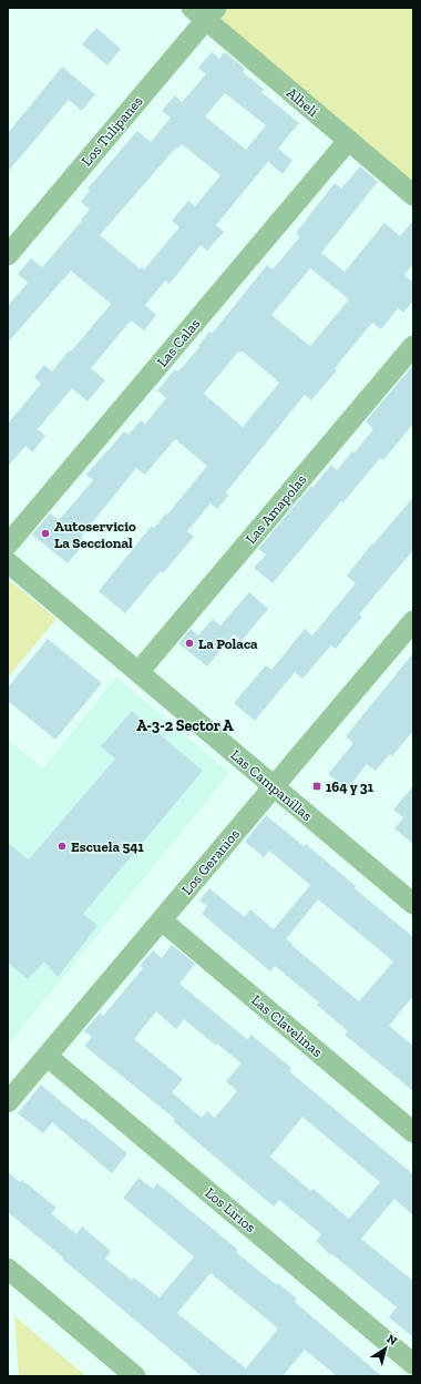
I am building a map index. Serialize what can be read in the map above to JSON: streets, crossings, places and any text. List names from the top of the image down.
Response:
{
  "streets": {
    "street": [
      "Alhelí",
      "Los Tulipanes",
      "Las Calas",
      "Las Amapolas",
      "Las Campanillas",
      "Los Geranios",
      "Las Clavelinas",
      "Los Lirios"
    ]
  },
  "crossings": [
    ["Alhelí", "Los Tulipanes"],
    ["Alhelí", "Las Calas"],
    ["Las Amapolas", "Las Campanillas"],
    ["Las Campanillas", "Los Geranios"],
    ["Los Geranios", "Las Clavelinas"],
    ["Los Geranios", "Los Lirios"]
  ],
  "districts": ["A-3-2 Sector A"],
  "places": {
    "other": ["Autoservicio La Seccional", "La Polaca", "Escuela 541"],
    "transit": ["164 y 31"]
  },
  "north": "top right"
}
